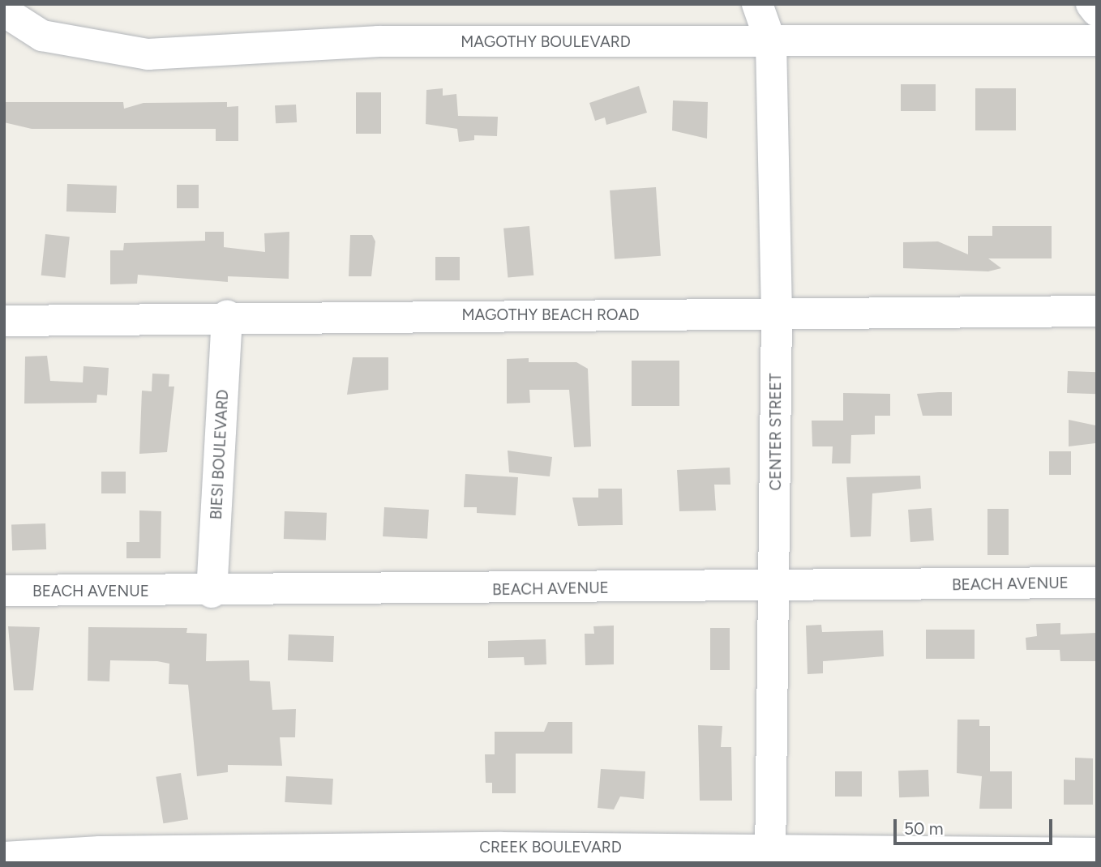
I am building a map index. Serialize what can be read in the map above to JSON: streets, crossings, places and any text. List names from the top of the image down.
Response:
{
  "streets": {
    "street": [
      "MAGOTHY BOULEVARD",
      "MAGOTHY BEACH ROAD",
      "CENTER STREET",
      "BIESI BOULEVARD",
      "BEACH AVENUE",
      "CREEK BOULEVARD"
    ]
  },
  "crossings": [
    ["MAGOTHY BOULEVARD", "CENTER STREET"],
    ["MAGOTHY BEACH ROAD", "CENTER STREET"],
    ["MAGOTHY BEACH ROAD", "BIESI BOULEVARD"],
    ["CENTER STREET", "BEACH AVENUE"],
    ["CENTER STREET", "CREEK BOULEVARD"],
    ["BIESI BOULEVARD", "BEACH AVENUE"]
  ],
  "scale_bar": "50 m"
}
